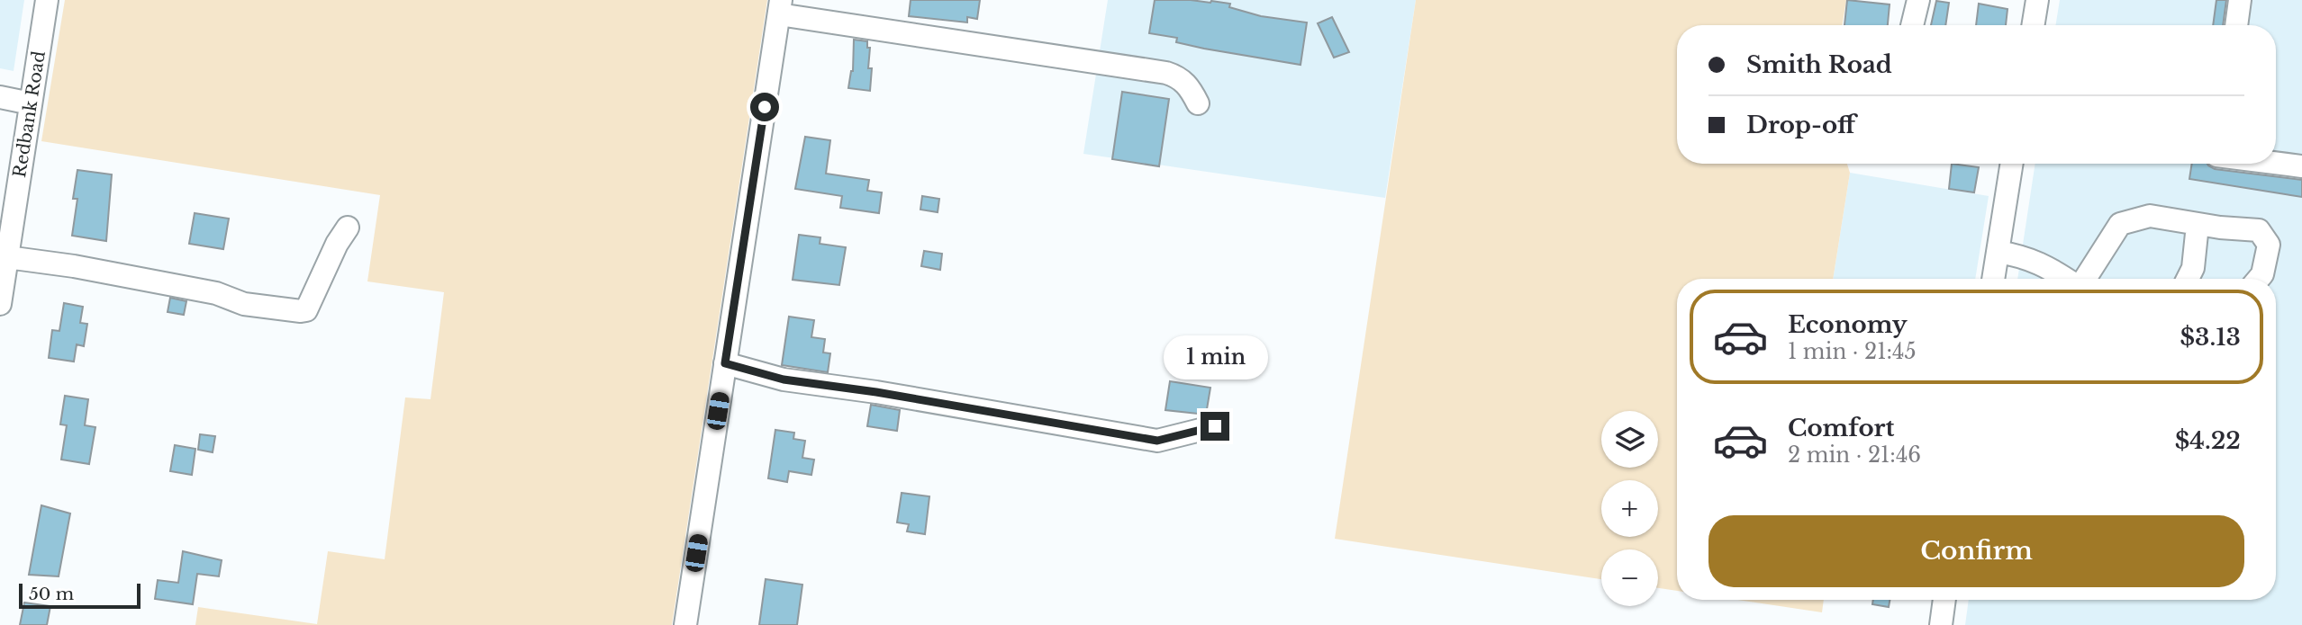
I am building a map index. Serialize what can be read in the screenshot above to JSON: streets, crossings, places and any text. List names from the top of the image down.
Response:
{
  "streets": {
    "street": ["Redbank Road"]
  },
  "scale_bar": "50 m",
  "page": {
    "banner": ["Smith Road", "Drop-off"],
    "list": [
      {
        "name": "Economy",
        "note": "1 min · 21:45",
        "value": "$3.13"
      },
      {
        "name": "Comfort",
        "note": "2 min · 21:46",
        "value": "$4.22"
      }
    ],
    "bubble": "1 min",
    "map_buttons": ["+", "−"],
    "buttons": "Confirm",
    "scale": "50 m"
  }
}
